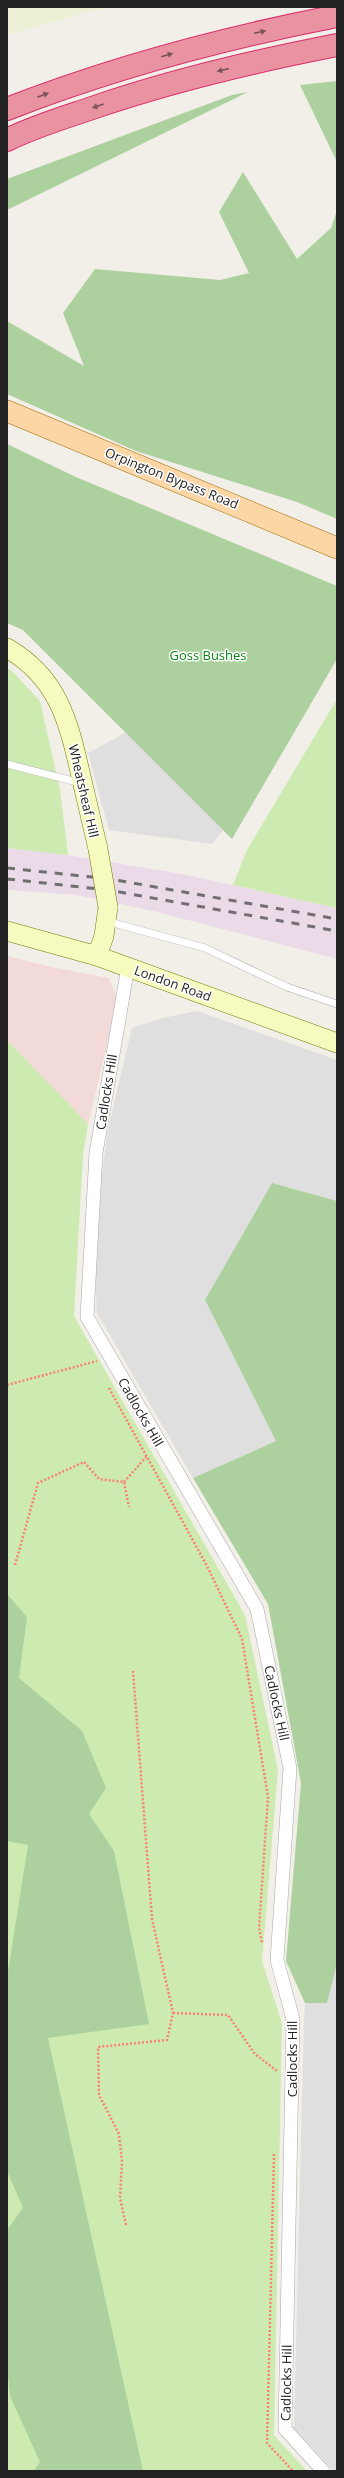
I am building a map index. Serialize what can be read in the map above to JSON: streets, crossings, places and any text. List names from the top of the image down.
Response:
{
  "streets": {
    "main road": ["Orpington Bypass Road"],
    "street": ["Wheatsheaf Hill", "London Road", "Cadlocks Hill"]
  },
  "crossings": [
    ["Wheatsheaf Hill", "London Road"],
    ["London Road", "Cadlocks Hill"]
  ],
  "parks": ["Goss Bushes"]
}
